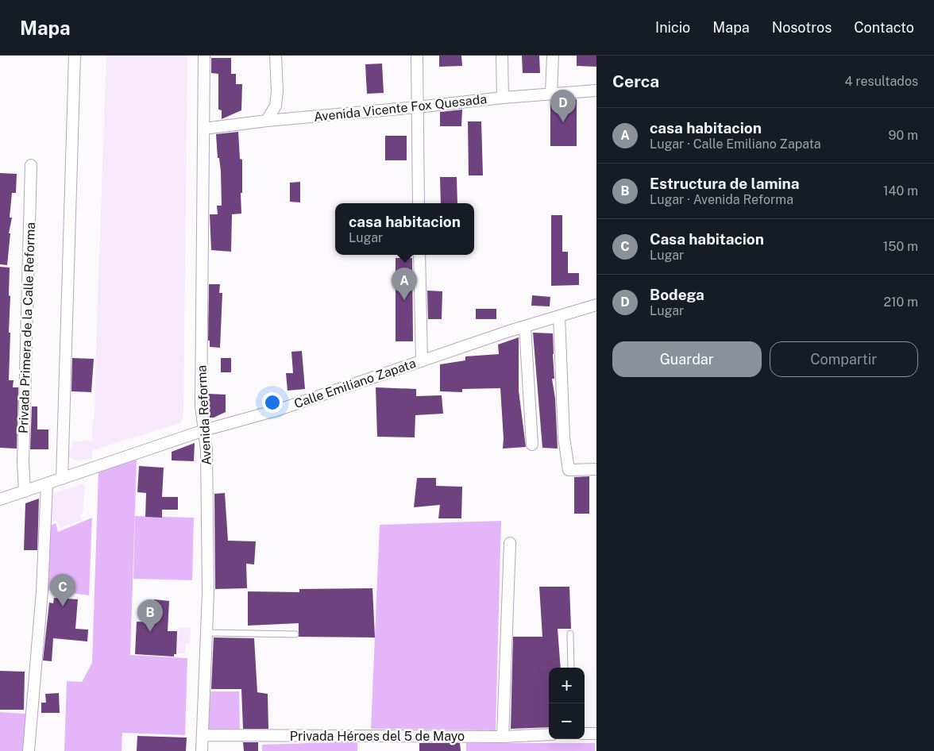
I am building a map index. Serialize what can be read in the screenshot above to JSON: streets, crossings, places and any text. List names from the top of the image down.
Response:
{
  "streets": {
    "street": [
      "Avenida Vicente Fox Quesada",
      "Privada Primera de la Calle Reforma",
      "Calle Emiliano Zapata",
      "Avenida Reforma",
      "Privada Héroes del 5 de Mayo"
    ]
  },
  "crossings": [
    ["Avenida Vicente Fox Quesada", "Avenida Reforma"],
    ["Privada Primera de la Calle Reforma", "Calle Emiliano Zapata"],
    ["Calle Emiliano Zapata", "Avenida Reforma"],
    ["Avenida Reforma", "Privada Héroes del 5 de Mayo"]
  ],
  "page": {
    "header": "Mapa",
    "nav": [
      "Inicio",
      "Mapa",
      "Nosotros",
      "Contacto"
    ],
    "heading": ["Cerca", "4 resultados"],
    "pins": [
      "D",
      "A",
      "C",
      "B"
    ],
    "list": [
      {
        "mark": "A",
        "name": "casa habitacion",
        "note": "Lugar · Calle Emiliano Zapata",
        "value": "90 m"
      },
      {
        "mark": "B",
        "name": "Estructura de lamina",
        "note": "Lugar · Avenida Reforma",
        "value": "140 m"
      },
      {
        "mark": "C",
        "name": "Casa habitacion",
        "note": "Lugar",
        "value": "150 m"
      },
      {
        "mark": "D",
        "name": "Bodega",
        "note": "Lugar",
        "value": "210 m"
      }
    ],
    "popup": ["casa habitacion", "Lugar"],
    "buttons": ["Guardar", "Compartir"],
    "map_buttons": ["+", "−"]
  }
}
